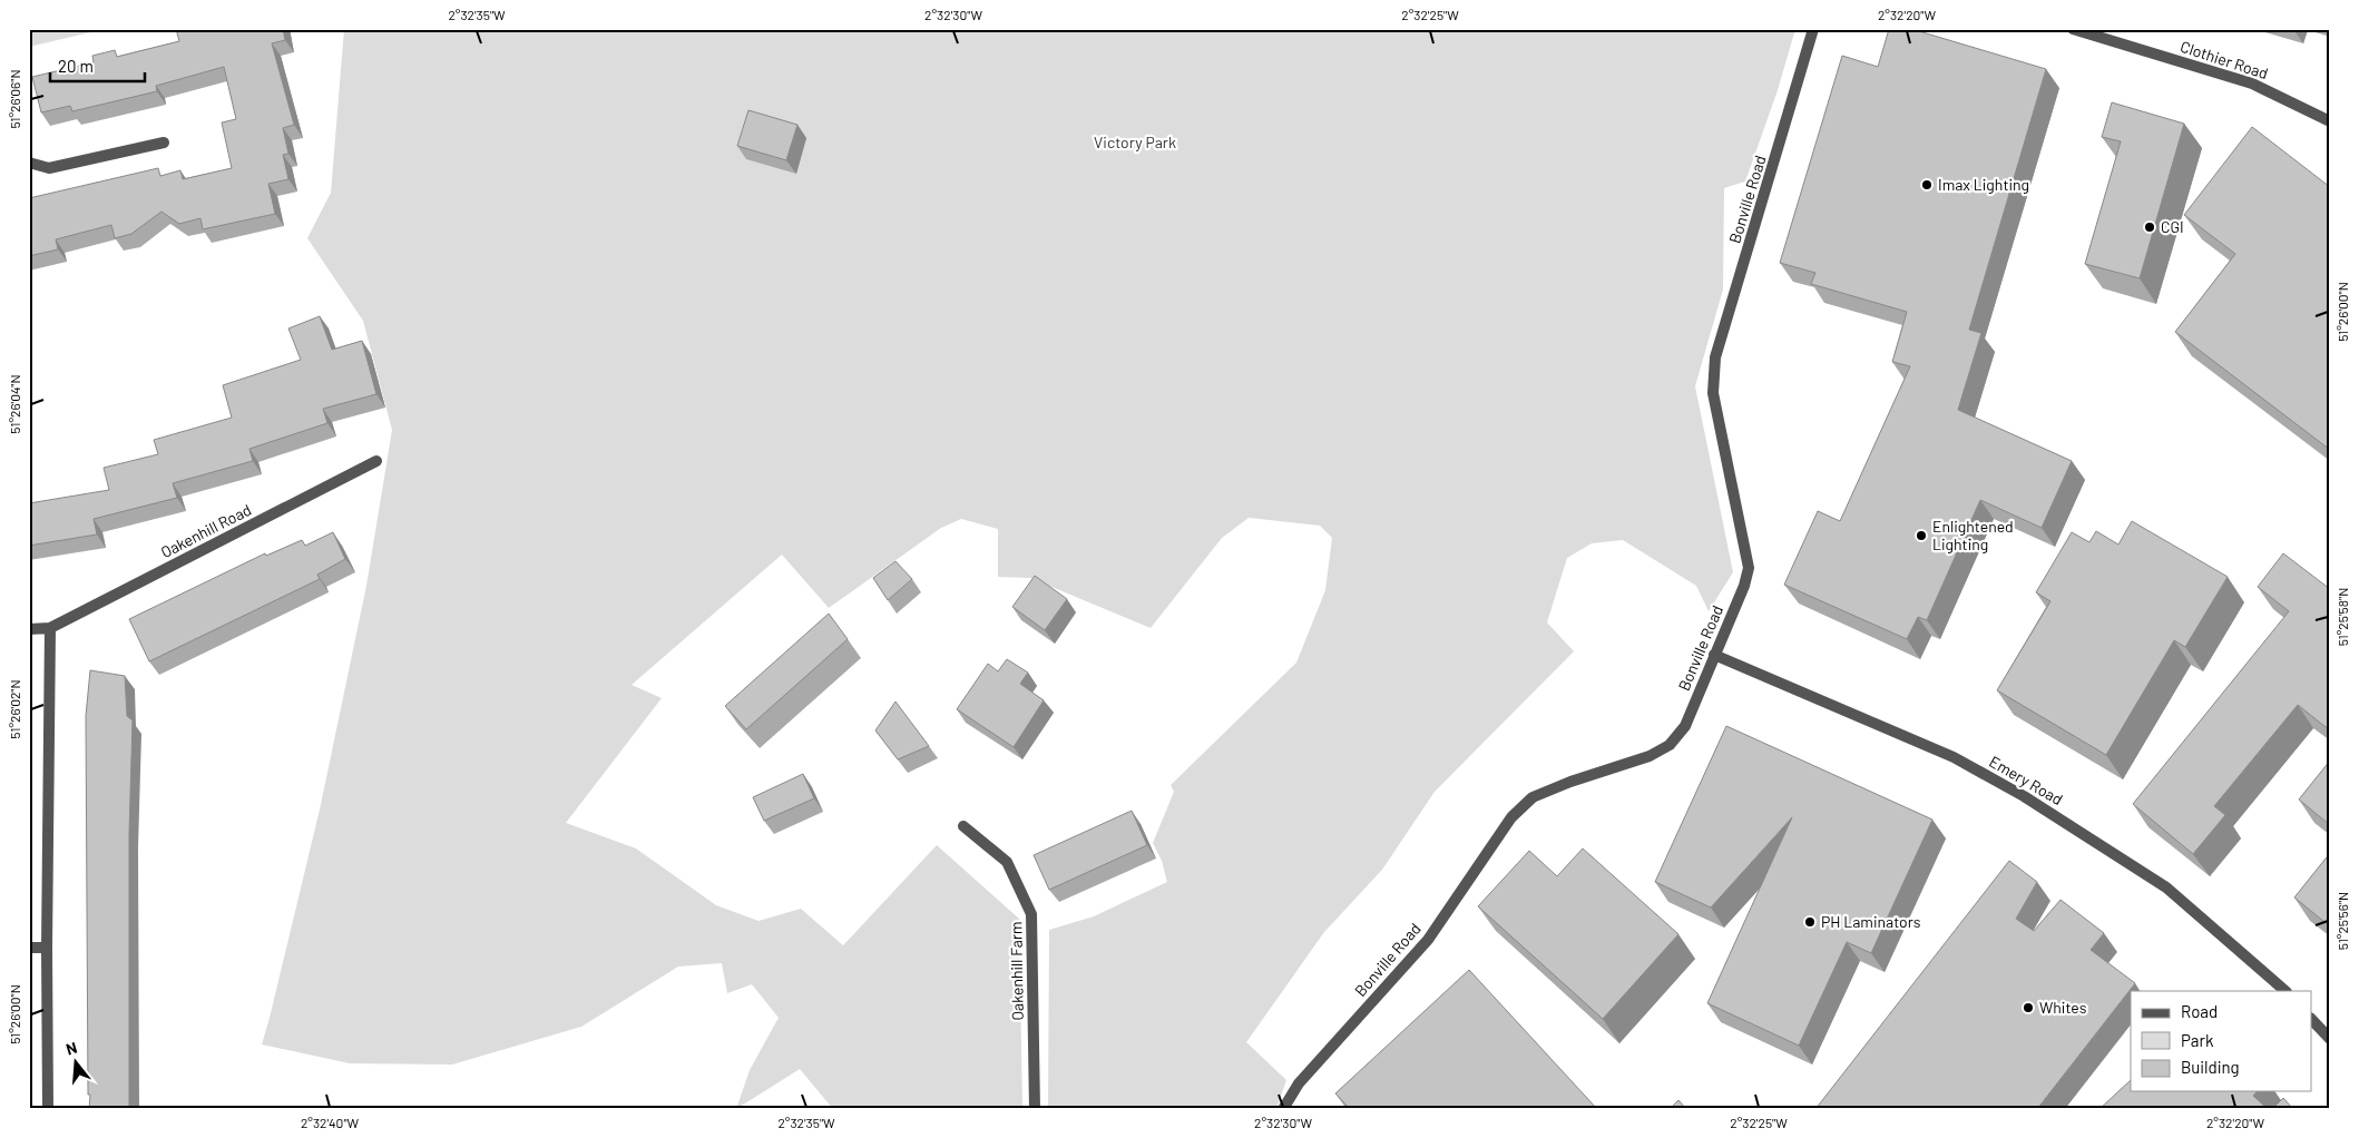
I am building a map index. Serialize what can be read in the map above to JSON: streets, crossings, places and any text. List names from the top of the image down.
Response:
{
  "streets": {
    "street": [
      "Clothier Road",
      "Bonville Road",
      "Oakenhill Road",
      "Emery Road",
      "Oakenhill Farm"
    ]
  },
  "crossings": [
    ["Bonville Road", "Emery Road"]
  ],
  "parks": ["Victory Park"],
  "places": [
    "Imax Lighting",
    "CGI",
    "Enlightened Lighting",
    "PH Laminators",
    "Whites"
  ],
  "legend": ["Road", "Park", "Building"],
  "scale_bar": "20 m",
  "north": "top",
  "coordinates": [
    "2°32'35\"W",
    "2°32'30\"W",
    "2°32'25\"W",
    "2°32'20\"W",
    "51°26'06\"N",
    "51°26'00\"N",
    "51°26'04\"N",
    "51°25'58\"N",
    "51°26'02\"N",
    "51°25'56\"N",
    "2°32'40\"W"
  ]
}
